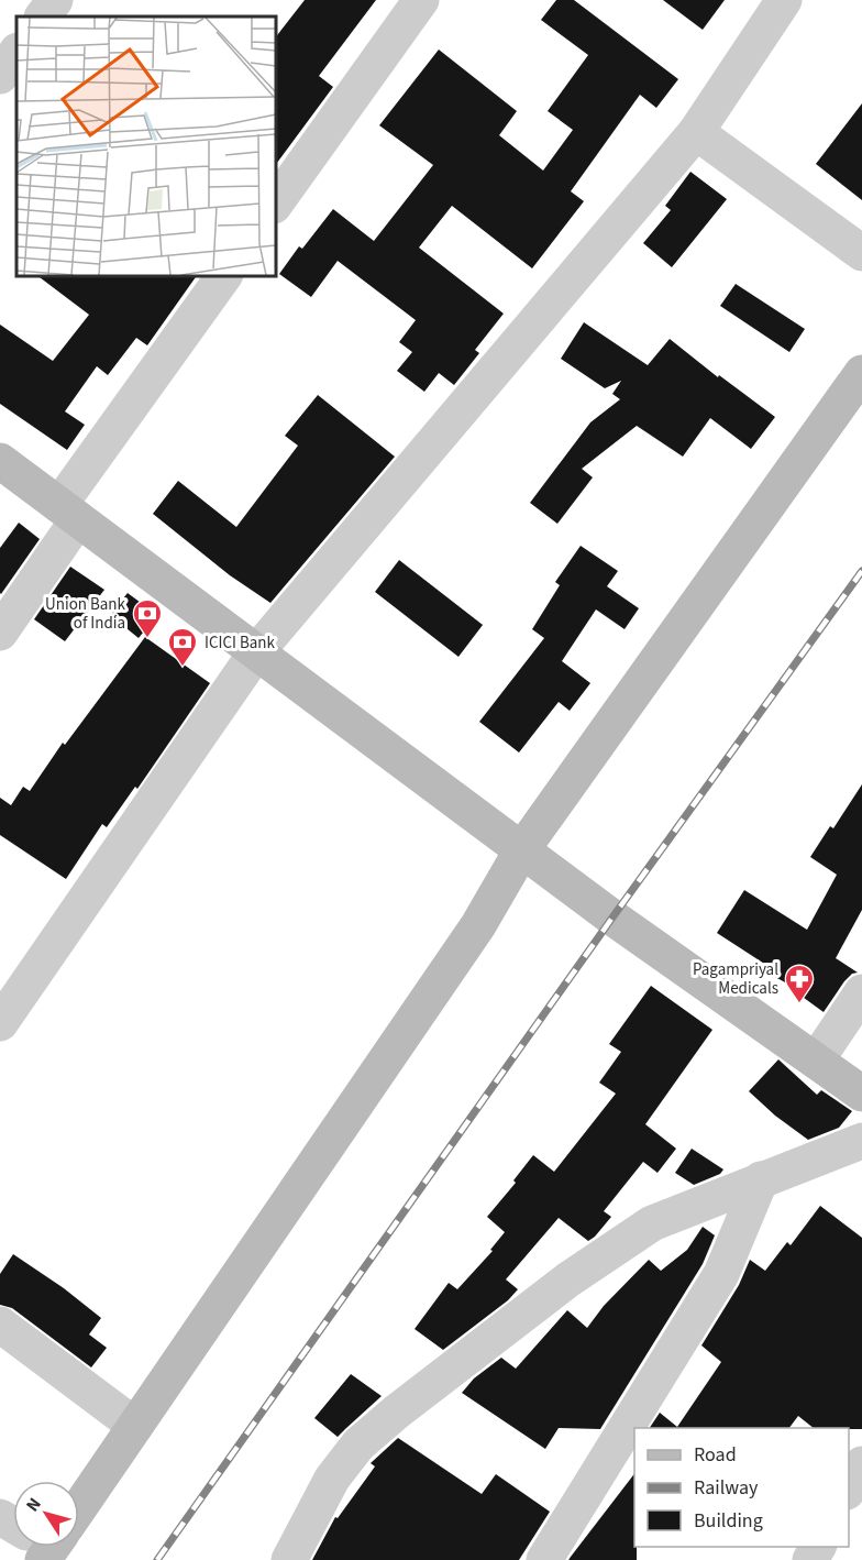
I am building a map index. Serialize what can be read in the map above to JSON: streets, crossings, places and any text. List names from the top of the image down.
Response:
{
  "places": {
    "bank": ["Union Bank of India", "ICICI Bank"],
    "pharmacy": ["Pagampriyal Medicals"]
  },
  "legend": ["Road", "Railway", "Building"],
  "north": "top left"
}
